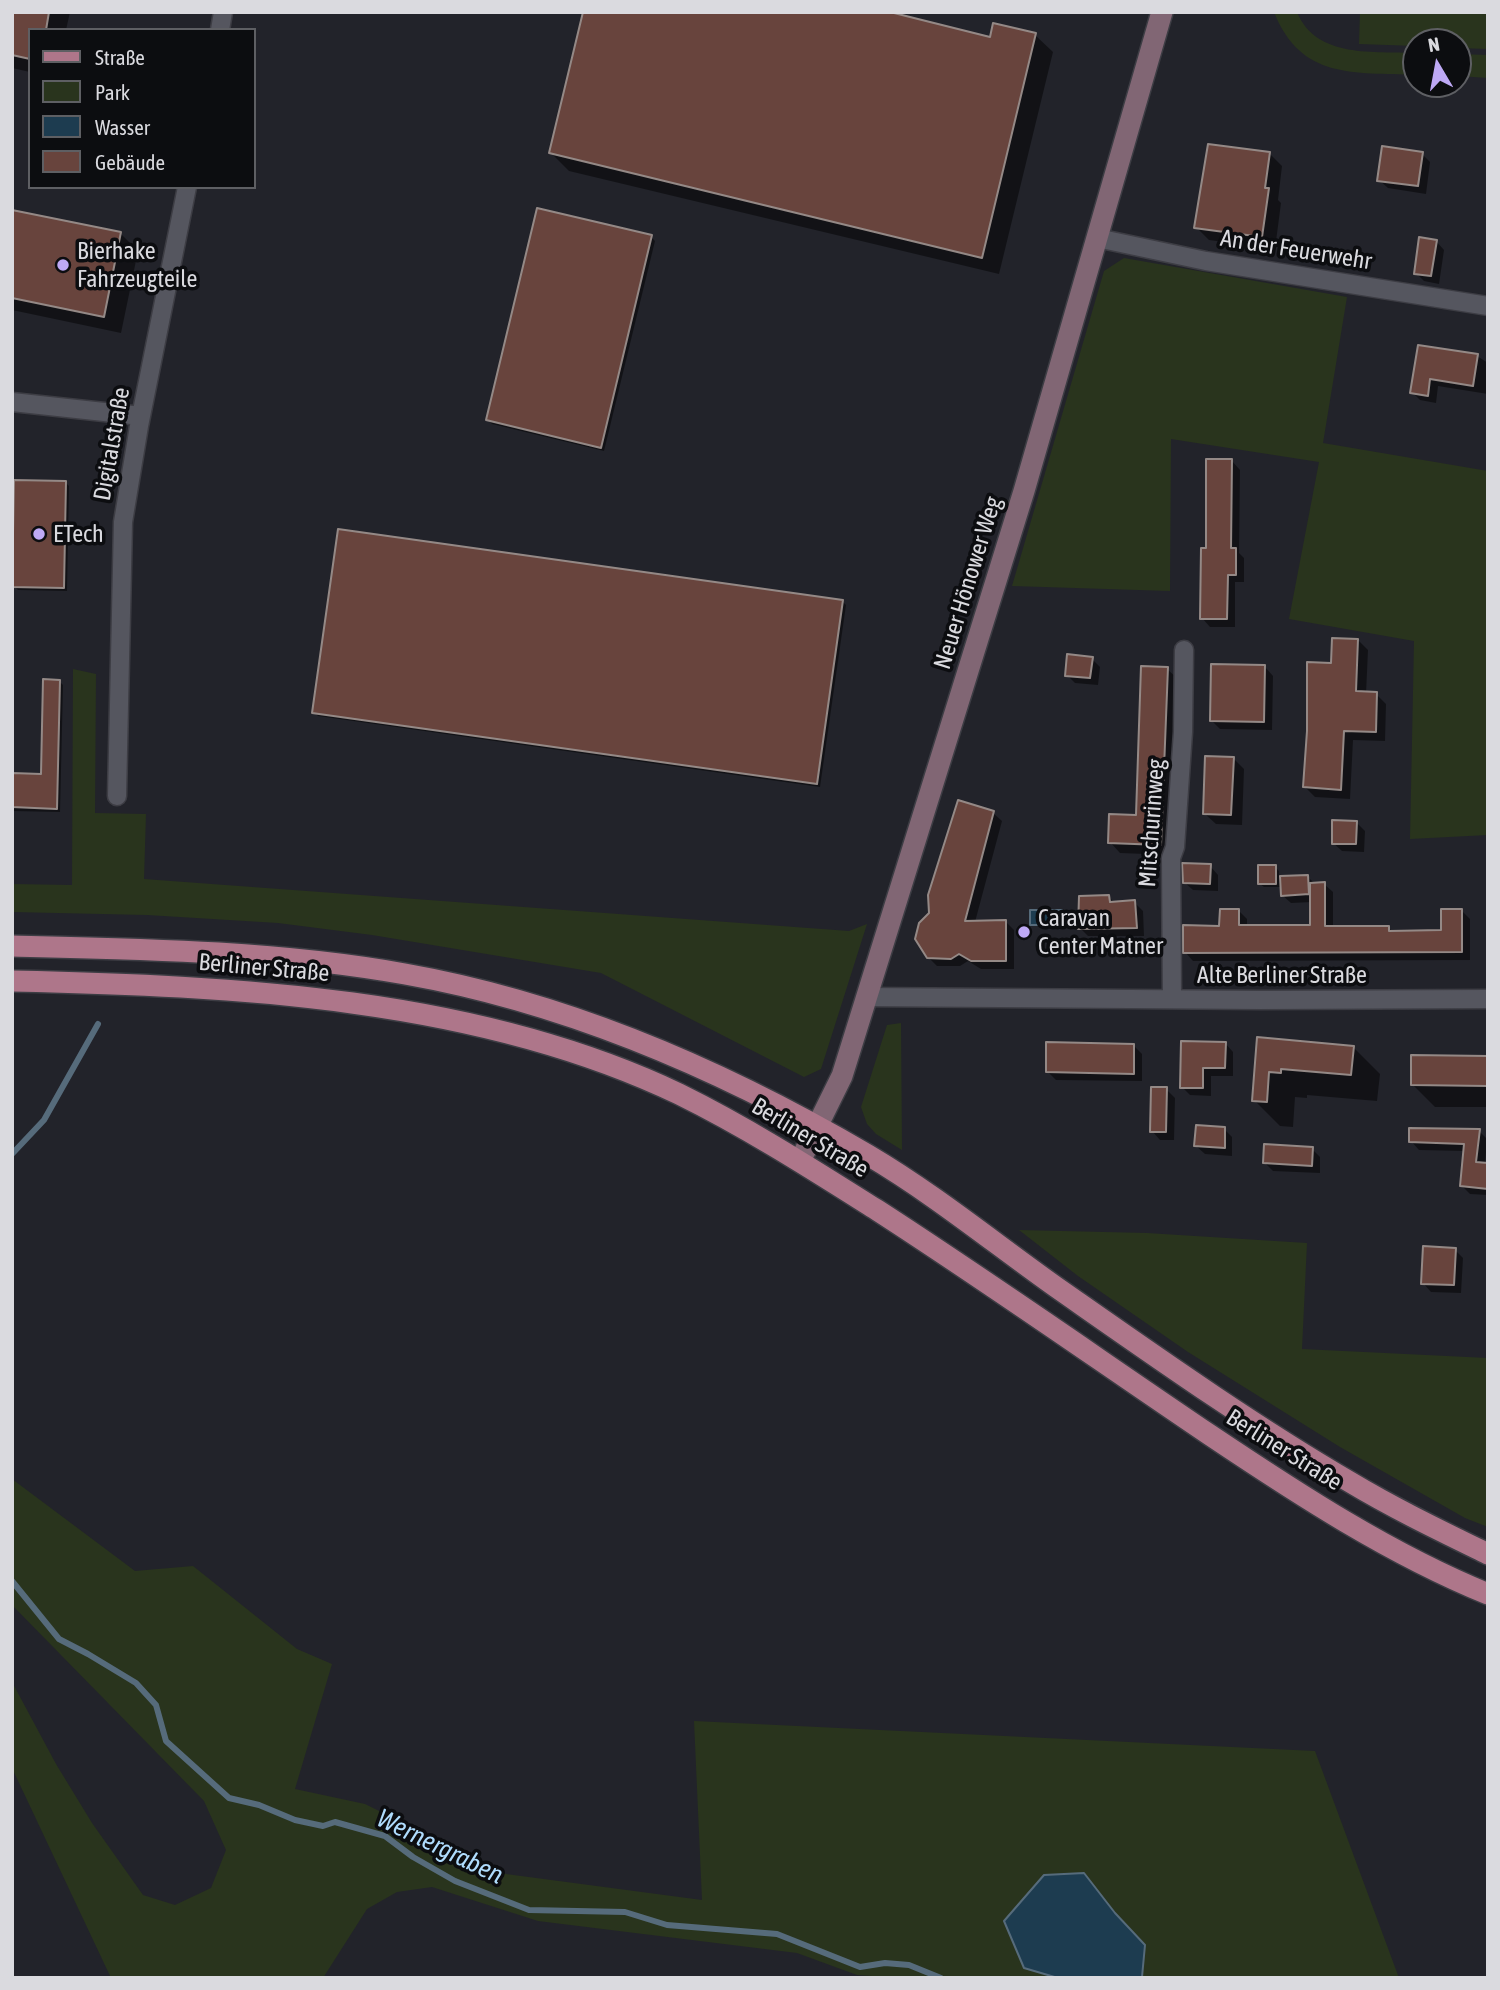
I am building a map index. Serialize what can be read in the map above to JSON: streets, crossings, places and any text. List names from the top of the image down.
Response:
{
  "streets": {
    "main road": ["Neuer Hönower Weg", "Berliner Straße"],
    "street": [
      "An der Feuerwehr",
      "Digitalstraße",
      "Mitschurinweg",
      "Alte Berliner Straße"
    ]
  },
  "crossings": [
    ["An der Feuerwehr", "Neuer Hönower Weg"],
    ["Neuer Hönower Weg", "Berliner Straße"],
    ["Neuer Hönower Weg", "Alte Berliner Straße"],
    ["Mitschurinweg", "Alte Berliner Straße"]
  ],
  "water": ["Wernergraben"],
  "places": ["Bierhake Fahrzeugteile", "ETech", "Caravan Center Matner"],
  "legend": [
    "Straße",
    "Park",
    "Wasser",
    "Gebäude"
  ],
  "north": "top"
}
